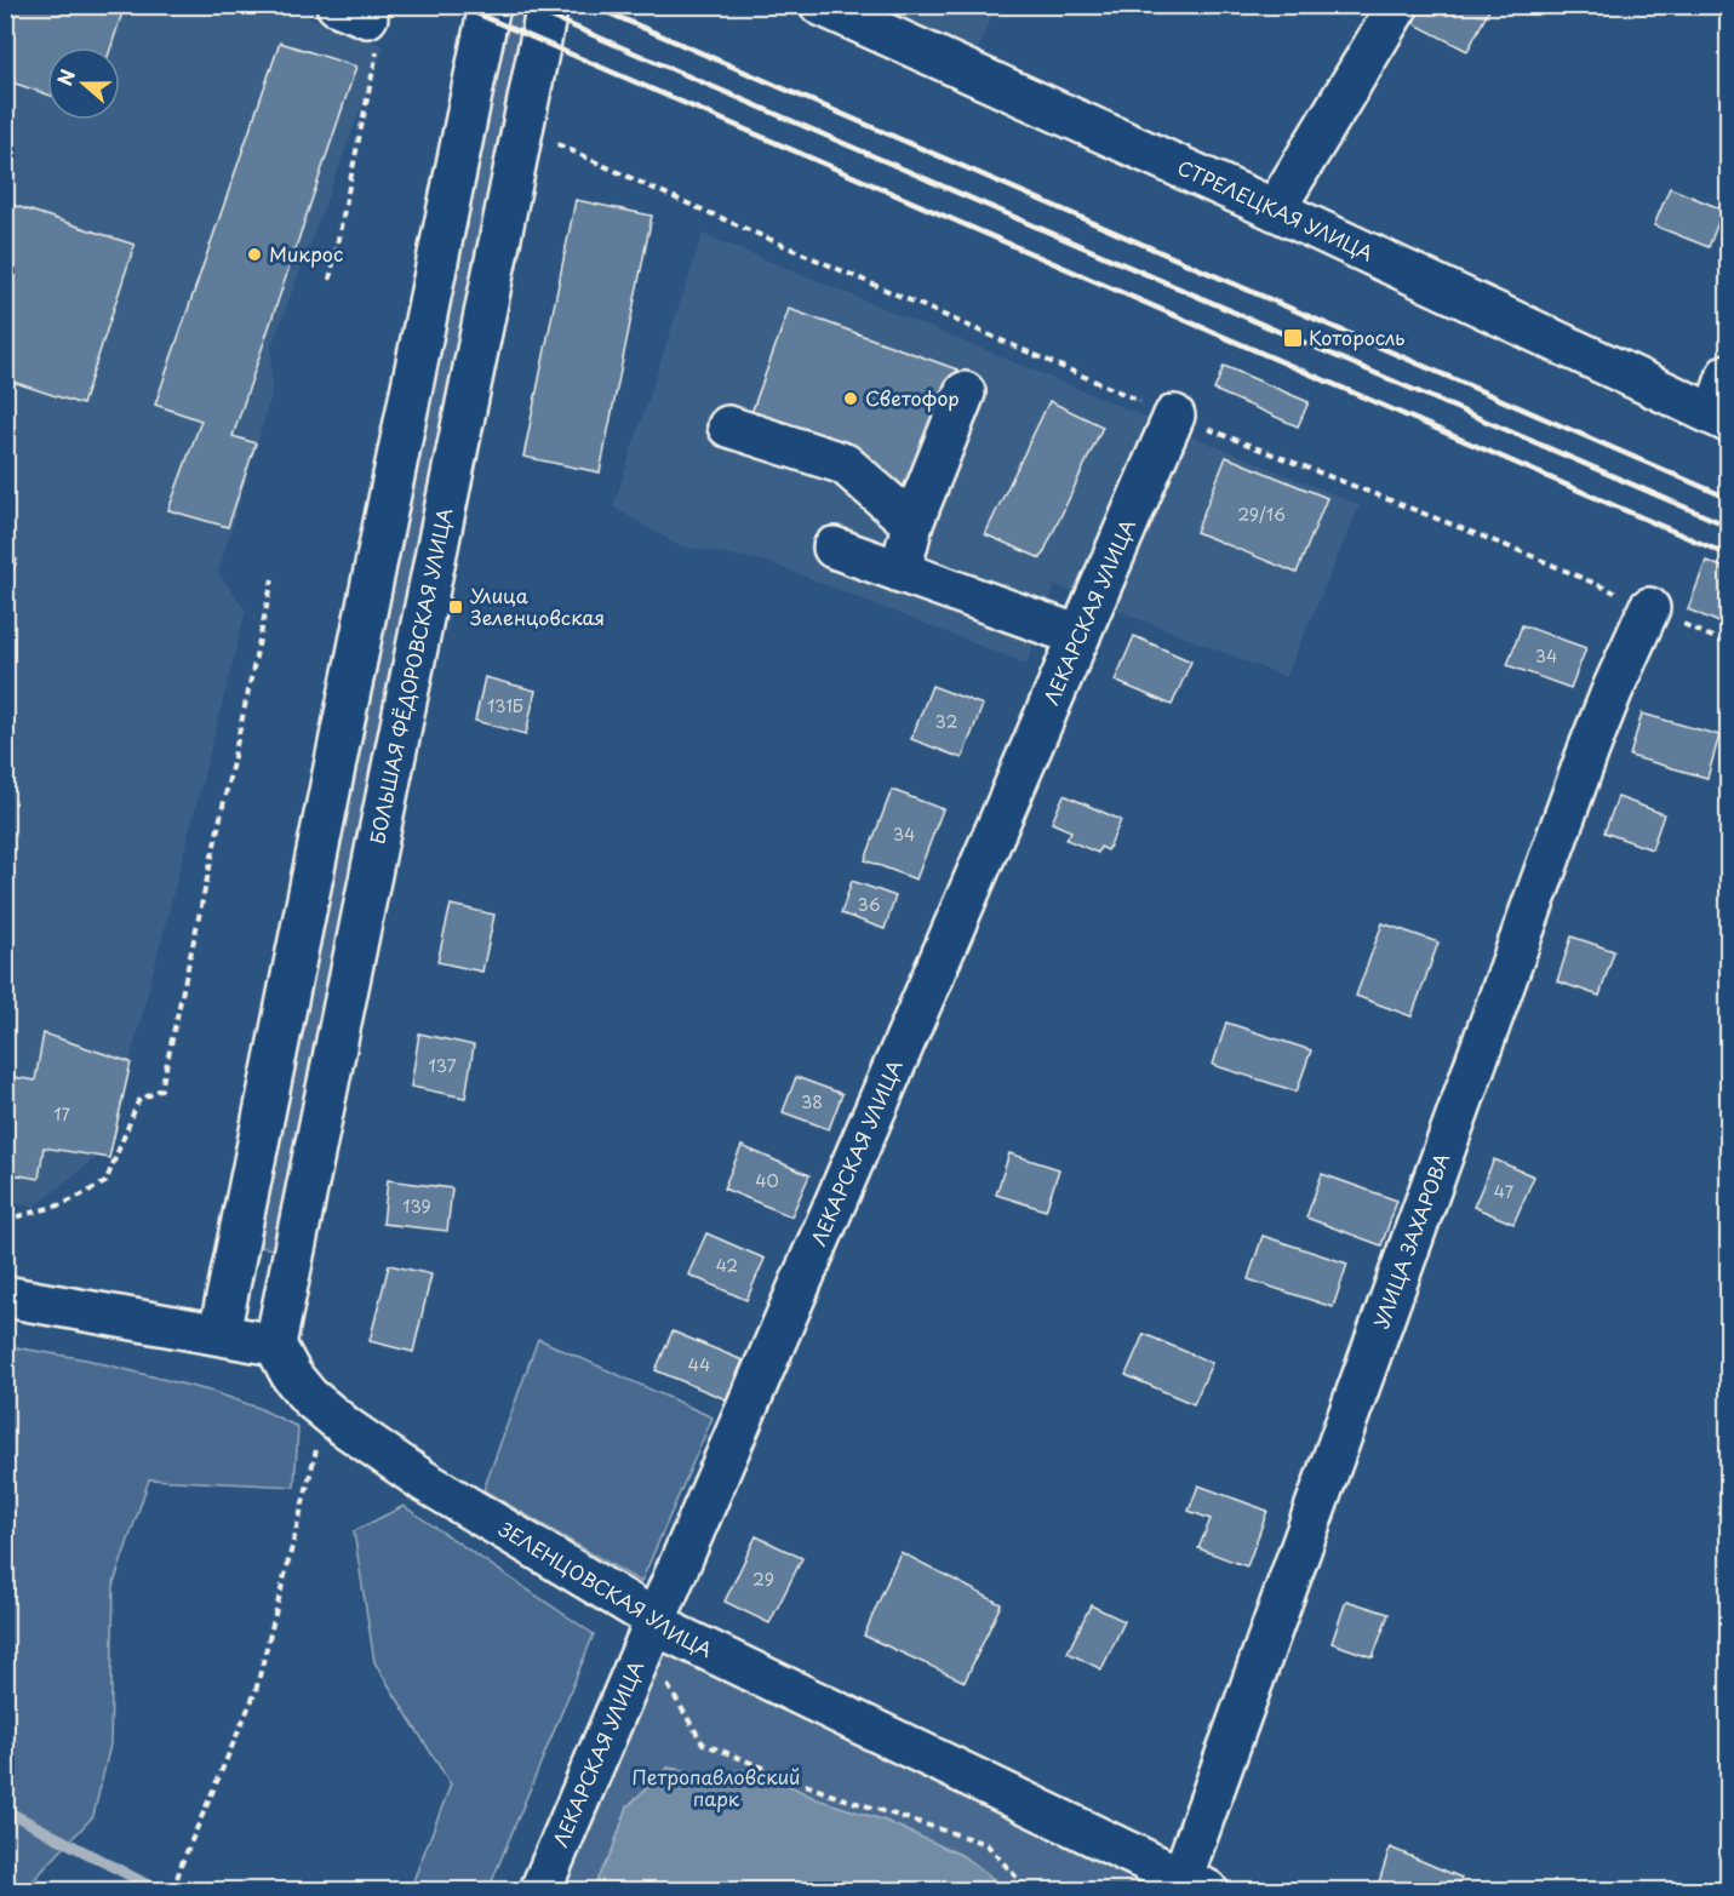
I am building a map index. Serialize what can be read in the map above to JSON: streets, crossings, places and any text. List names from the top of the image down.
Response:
{
  "streets": {
    "street": [
      "СТРЕЛЕЦКАЯ УЛИЦА",
      "ЛЕКАРСКАЯ УЛИЦА",
      "БОЛЬШАЯ ФЁДОРОВСКАЯ УЛИЦА",
      "УЛИЦА ЗАХАРОВА",
      "ЗЕЛЕНЦОВСКАЯ УЛИЦА"
    ]
  },
  "crossings": [
    ["ЛЕКАРСКАЯ УЛИЦА", "ЗЕЛЕНЦОВСКАЯ УЛИЦА"],
    ["БОЛЬШАЯ ФЁДОРОВСКАЯ УЛИЦА", "ЗЕЛЕНЦОВСКАЯ УЛИЦА"],
    ["УЛИЦА ЗАХАРОВА", "ЗЕЛЕНЦОВСКАЯ УЛИЦА"]
  ],
  "parks": ["Петропавловский парк"],
  "places": {
    "other": ["Микрос", "Светофор"],
    "transit": ["Которосль", "Улица Зеленцовская"]
  },
  "house_numbers": [
    "29/16",
    "34",
    "131Б",
    "32",
    "34",
    "36",
    "137",
    "38",
    "17",
    "40",
    "47",
    "139",
    "42",
    "44",
    "29"
  ],
  "north": "left"
}
